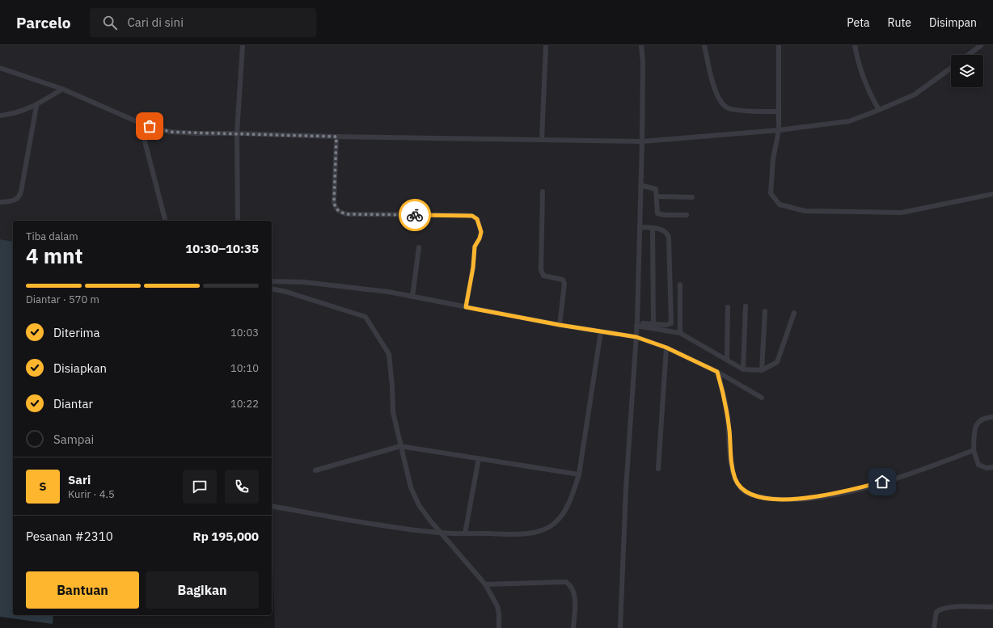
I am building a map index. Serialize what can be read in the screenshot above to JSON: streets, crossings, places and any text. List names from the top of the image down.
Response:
{
  "page": {
    "header": "Parcelo",
    "search": "Cari di sini",
    "nav": ["Peta", "Rute", "Disimpan"],
    "heading": ["4 mnt", "Tiba dalam", "10:30–10:35"],
    "panel": [
      "Sari",
      "Kurir · 4.5",
      "Pesanan #2310",
      "Rp 195,000"
    ],
    "bar": "Diantar · 570 m",
    "list": [
      ["Diterima", "10:03"],
      ["Disiapkan", "10:10"],
      ["Diantar", "10:22"],
      "Sampai"
    ],
    "round": "S",
    "buttons": ["Bantuan", "Bagikan"]
  }
}
